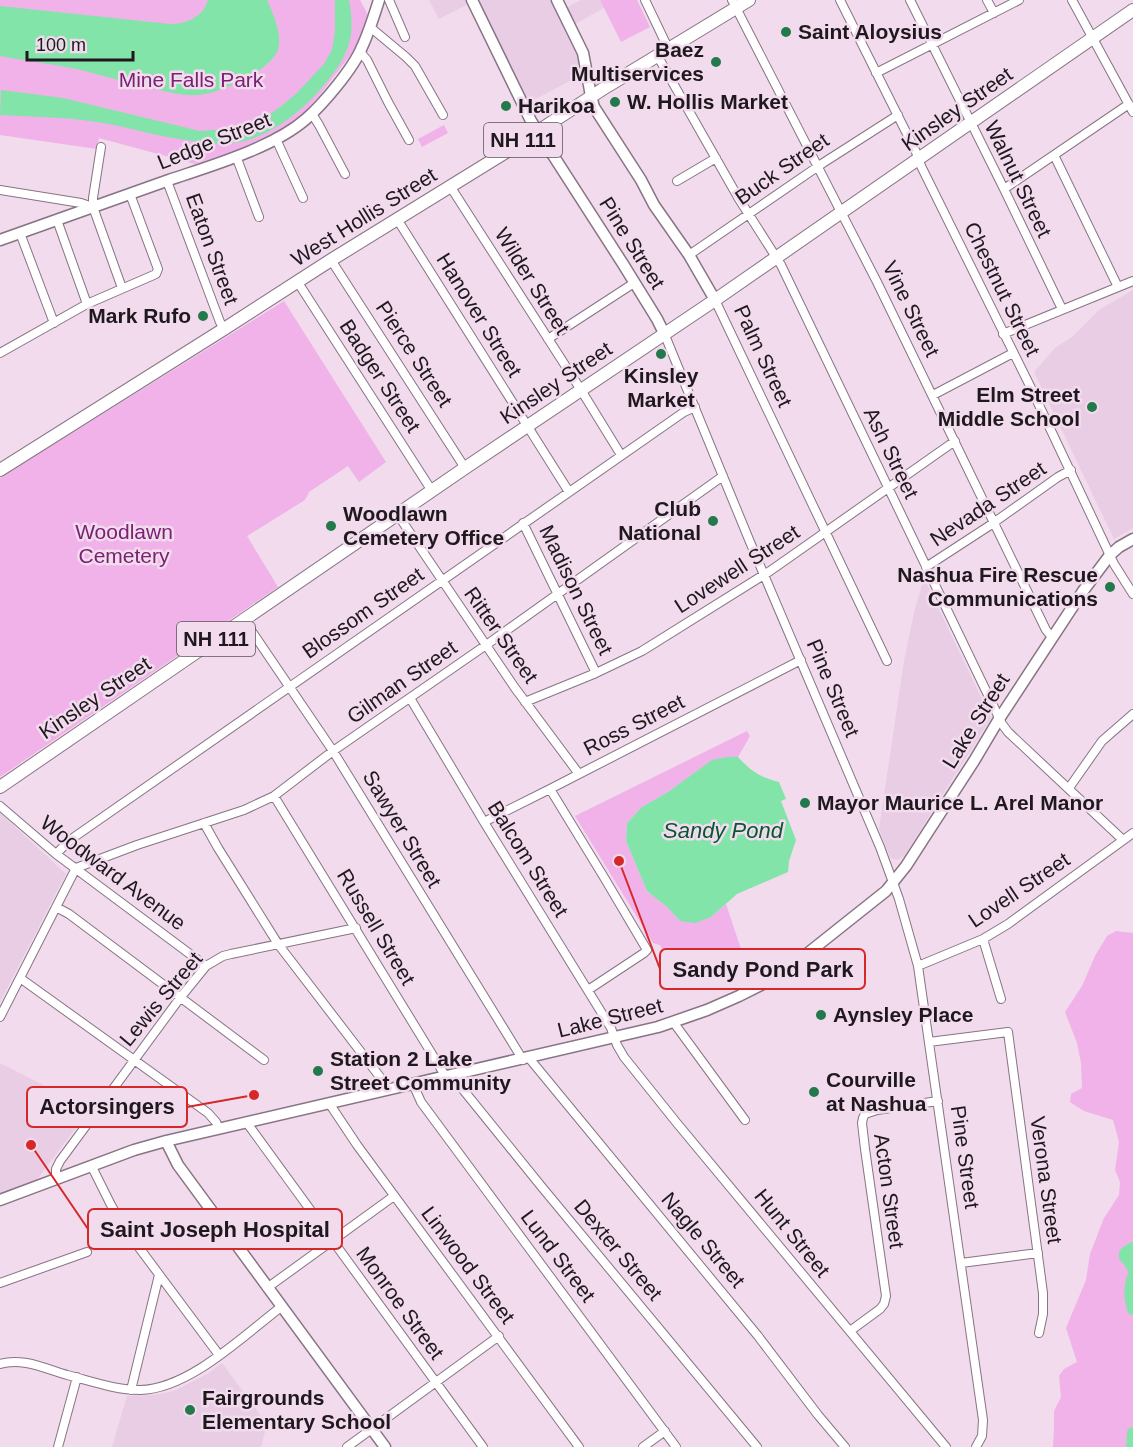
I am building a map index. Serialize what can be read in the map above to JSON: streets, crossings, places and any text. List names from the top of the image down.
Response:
{
  "streets": {
    "main road": ["Kinsley Street", "NH 111", "West Hollis Street"],
    "street": [
      "Ledge Street",
      "Buck Street",
      "Walnut Street",
      "Pine Street",
      "Eaton Street",
      "Wilder Street",
      "Chestnut Street",
      "Vine Street",
      "Hanover Street",
      "Pierce Street",
      "Palm Street",
      "Badger Street",
      "Ash Street",
      "Nevada Street",
      "Lovewell Street",
      "Madison Street",
      "Blossom Street",
      "Ritter Street",
      "Gilman Street",
      "Lake Street",
      "Ross Street",
      "Sawyer Street",
      "Balcom Street",
      "Woodward Avenue",
      "Lovell Street",
      "Russell Street",
      "Lewis Street",
      "Verona Street",
      "Acton Street",
      "Hunt Street",
      "Nagle Street",
      "Dexter Street",
      "Lund Street",
      "Linwood Street",
      "Monroe Street"
    ]
  },
  "crossings": [
    ["Kinsley Street", "Walnut Street"],
    ["Kinsley Street", "Pine Street"],
    ["Kinsley Street", "Wilder Street"],
    ["Kinsley Street", "Chestnut Street"],
    ["Kinsley Street", "Vine Street"],
    ["Kinsley Street", "Hanover Street"],
    ["Kinsley Street", "Pierce Street"],
    ["Kinsley Street", "Palm Street"],
    ["Kinsley Street", "Badger Street"],
    ["Kinsley Street", "Ash Street"],
    ["Kinsley Street", "Ritter Street"],
    ["Kinsley Street", "Sawyer Street"],
    ["Ledge Street", "Eaton Street"],
    ["Buck Street", "Chestnut Street"],
    ["Buck Street", "Vine Street"],
    ["Buck Street", "Palm Street"],
    ["Buck Street", "Ash Street"],
    ["West Hollis Street", "Pine Street"],
    ["West Hollis Street", "Eaton Street"],
    ["West Hollis Street", "Wilder Street"],
    ["West Hollis Street", "Vine Street"],
    ["West Hollis Street", "Hanover Street"],
    ["West Hollis Street", "Pierce Street"],
    ["West Hollis Street", "Palm Street"],
    ["West Hollis Street", "Badger Street"],
    ["West Hollis Street", "Ash Street"],
    ["Pine Street", "Lovewell Street"],
    ["Pine Street", "Blossom Street"],
    ["Pine Street", "Gilman Street"],
    ["Pine Street", "Lake Street"],
    ["Pine Street", "Ross Street"],
    ["Pine Street", "Lovell Street"],
    ["Pine Street", "Verona Street"],
    ["Pine Street", "Acton Street"],
    ["Wilder Street", "Blossom Street"],
    ["Chestnut Street", "Nevada Street"],
    ["Chestnut Street", "Lake Street"],
    ["Vine Street", "Nevada Street"],
    ["Vine Street", "Lovewell Street"],
    ["Vine Street", "Lake Street"],
    ["Hanover Street", "Blossom Street"],
    ["Palm Street", "Lovewell Street"],
    ["Ash Street", "Nevada Street"],
    ["Ash Street", "Lovewell Street"],
    ["Ash Street", "Lake Street"],
    ["Ash Street", "Lovell Street"],
    ["Lovewell Street", "Madison Street"],
    ["Lovewell Street", "Ritter Street"],
    ["Madison Street", "Blossom Street"],
    ["Madison Street", "Gilman Street"],
    ["Blossom Street", "Ritter Street"],
    ["Blossom Street", "Sawyer Street"],
    ["Blossom Street", "Woodward Avenue"],
    ["Ritter Street", "Gilman Street"],
    ["Ritter Street", "Ross Street"],
    ["Gilman Street", "Sawyer Street"],
    ["Gilman Street", "Balcom Street"],
    ["Gilman Street", "Woodward Avenue"],
    ["Gilman Street", "Russell Street"],
    ["Lake Street", "Sawyer Street"],
    ["Lake Street", "Balcom Street"],
    ["Lake Street", "Russell Street"],
    ["Lake Street", "Lewis Street"],
    ["Lake Street", "Hunt Street"],
    ["Lake Street", "Nagle Street"],
    ["Lake Street", "Dexter Street"],
    ["Lake Street", "Lund Street"],
    ["Lake Street", "Linwood Street"],
    ["Lake Street", "Monroe Street"],
    ["Ross Street", "Balcom Street"],
    ["Sawyer Street", "Nagle Street"],
    ["Balcom Street", "Hunt Street"],
    ["Woodward Avenue", "Lewis Street"],
    ["Russell Street", "Lewis Street"],
    ["Russell Street", "Dexter Street"],
    ["Acton Street", "Hunt Street"]
  ],
  "water": ["Sandy Pond"],
  "parks": ["Mine Falls Park", "Woodlawn Cemetery"],
  "places": [
    "Saint Aloysius",
    "Baez Multiservices",
    "W. Hollis Market",
    "Harikoa",
    "Mark Rufo",
    "Kinsley Market",
    "Elm Street Middle School",
    "Club National",
    "Woodlawn Cemetery Office",
    "Nashua Fire Rescue Communications",
    "Mayor Maurice L. Arel Manor",
    "Sandy Pond Park",
    "Aynsley Place",
    "Station 2 Lake Street Community",
    "Courville at Nashua",
    "Actorsingers",
    "Saint Joseph Hospital",
    "Fairgrounds Elementary School"
  ],
  "scale_bar": "100 m"
}
